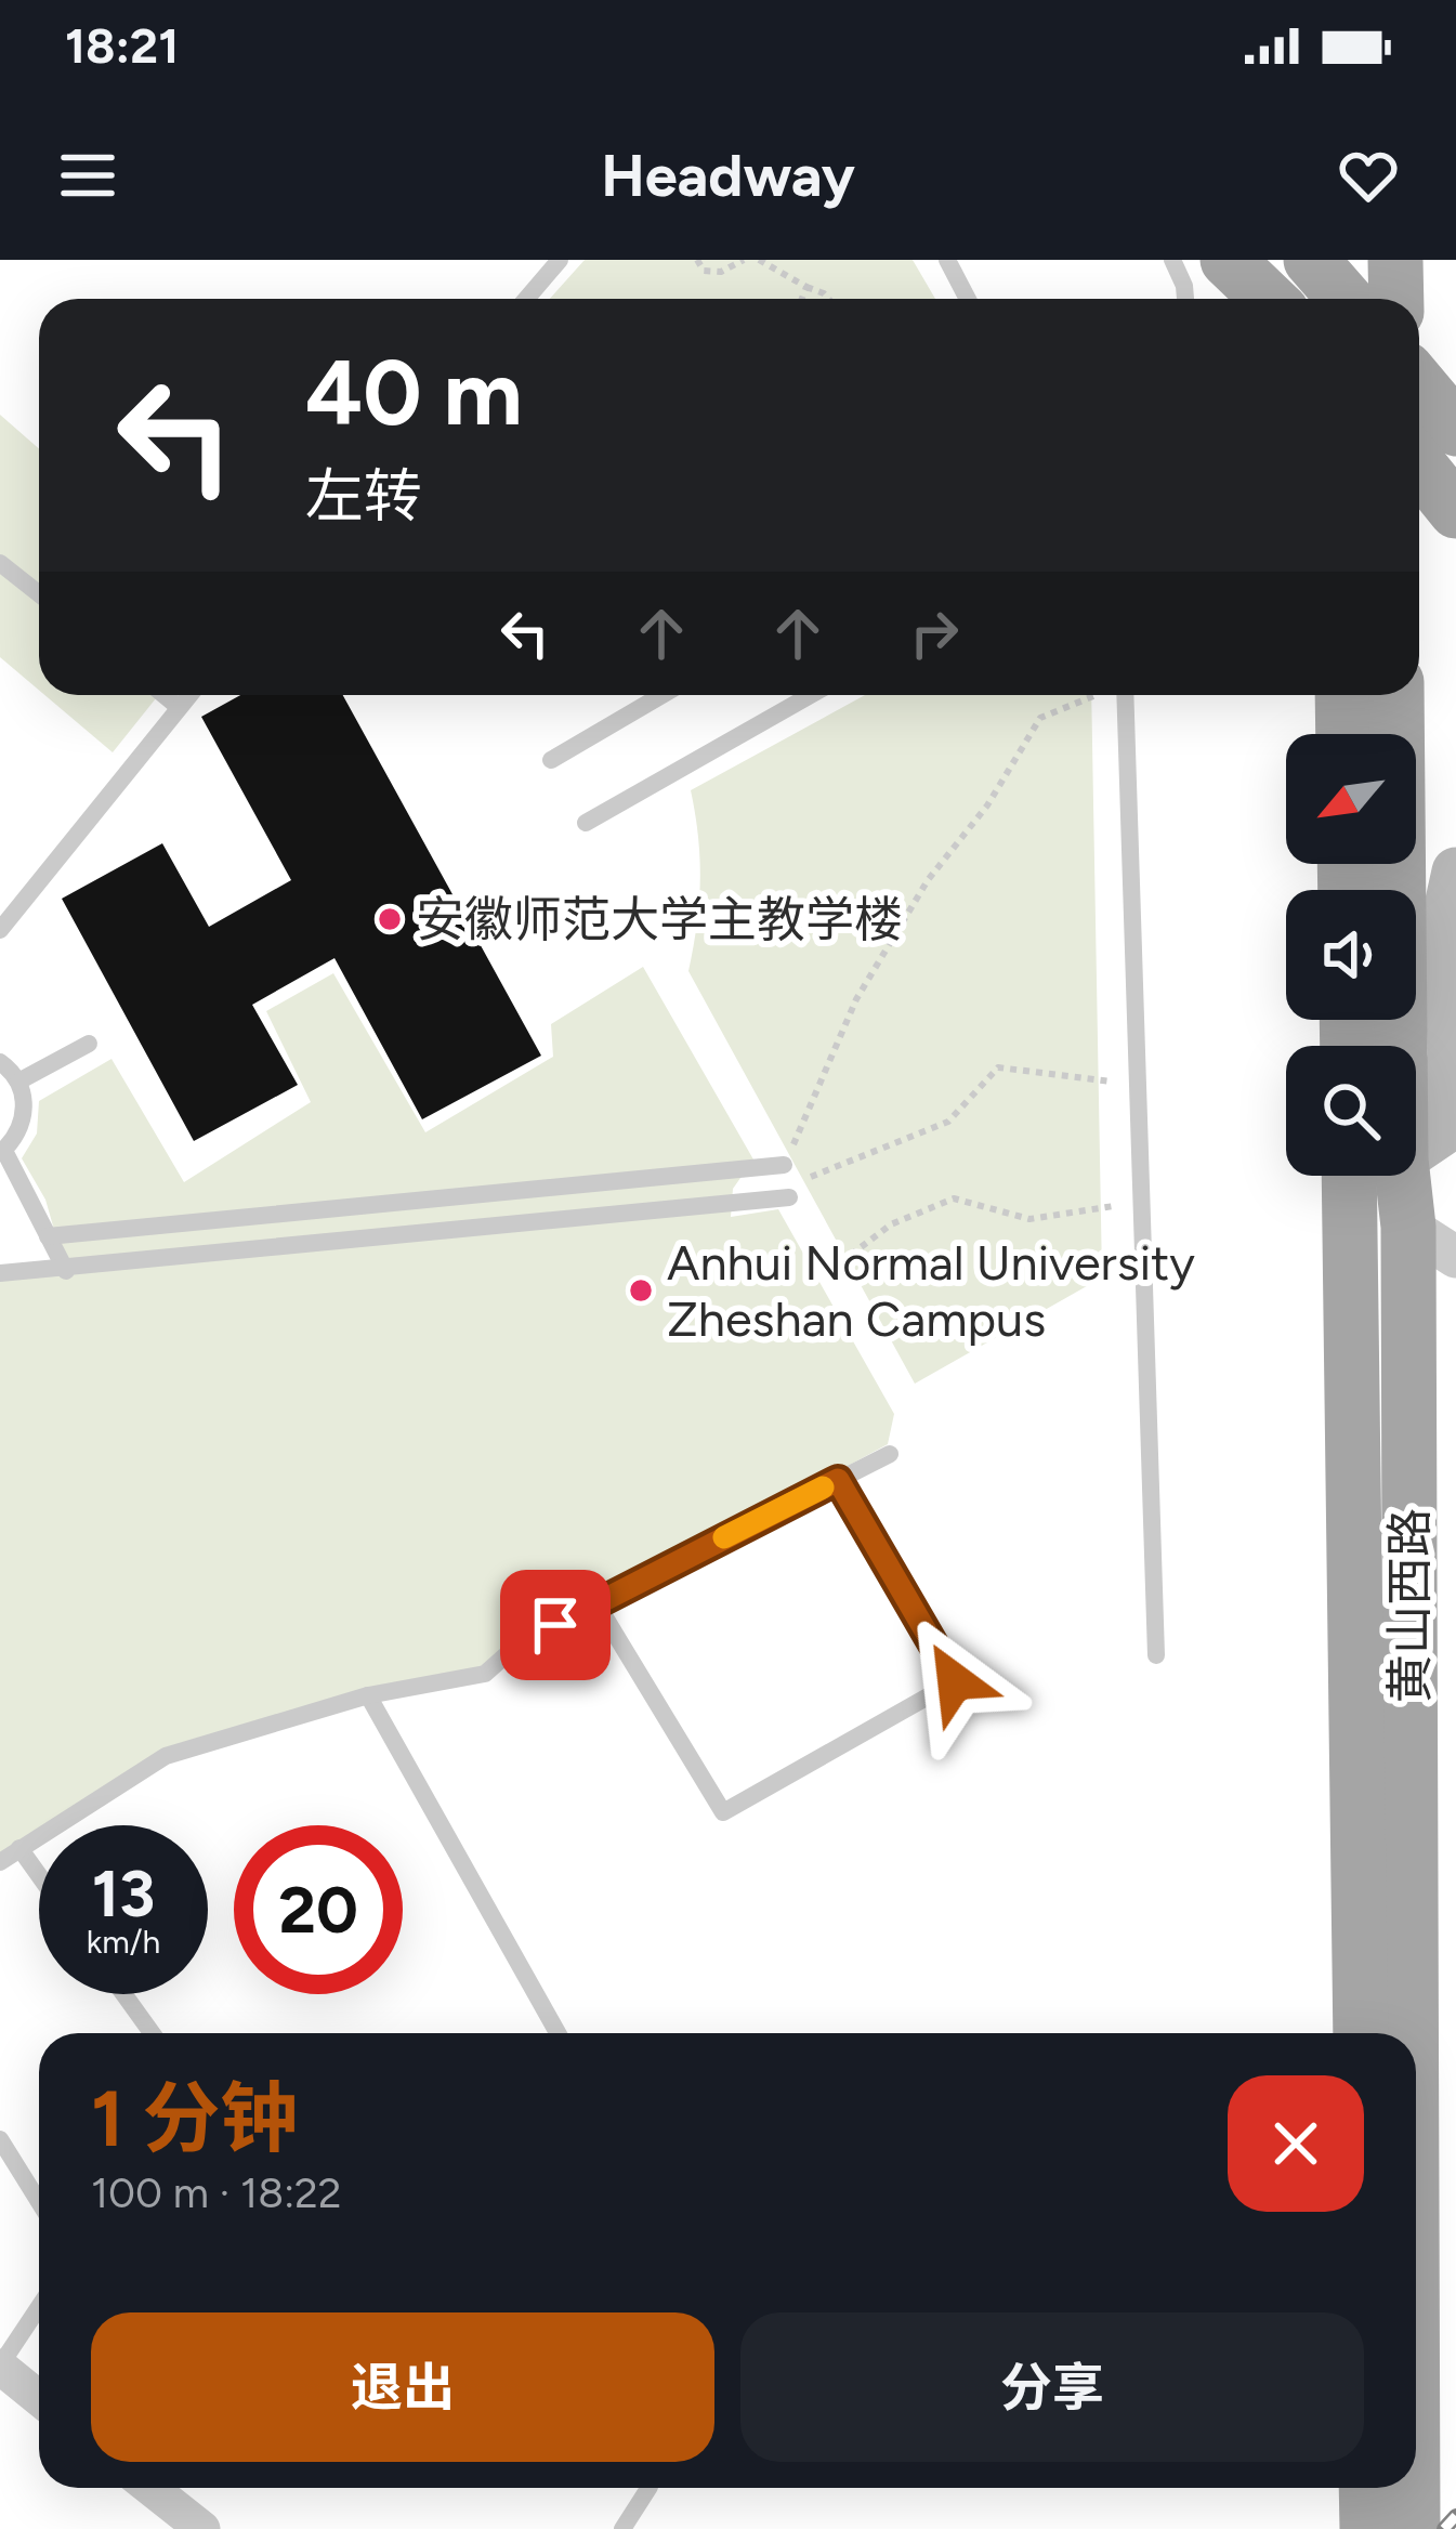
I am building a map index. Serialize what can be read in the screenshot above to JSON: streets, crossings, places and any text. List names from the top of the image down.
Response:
{
  "streets": {
    "main road": ["黄山西路"]
  },
  "places": ["安徽师范大学主教学楼", "Anhui Normal University Zheshan Campus"],
  "north": "bottom left",
  "page": {
    "status": "18:21",
    "header": "Headway",
    "turn": ["40 m", "左转"],
    "speed": "13 km/h",
    "limit": "20",
    "heading": ["1 分钟", "100 m · 18:22"],
    "buttons": ["退出", "分享"]
  }
}
